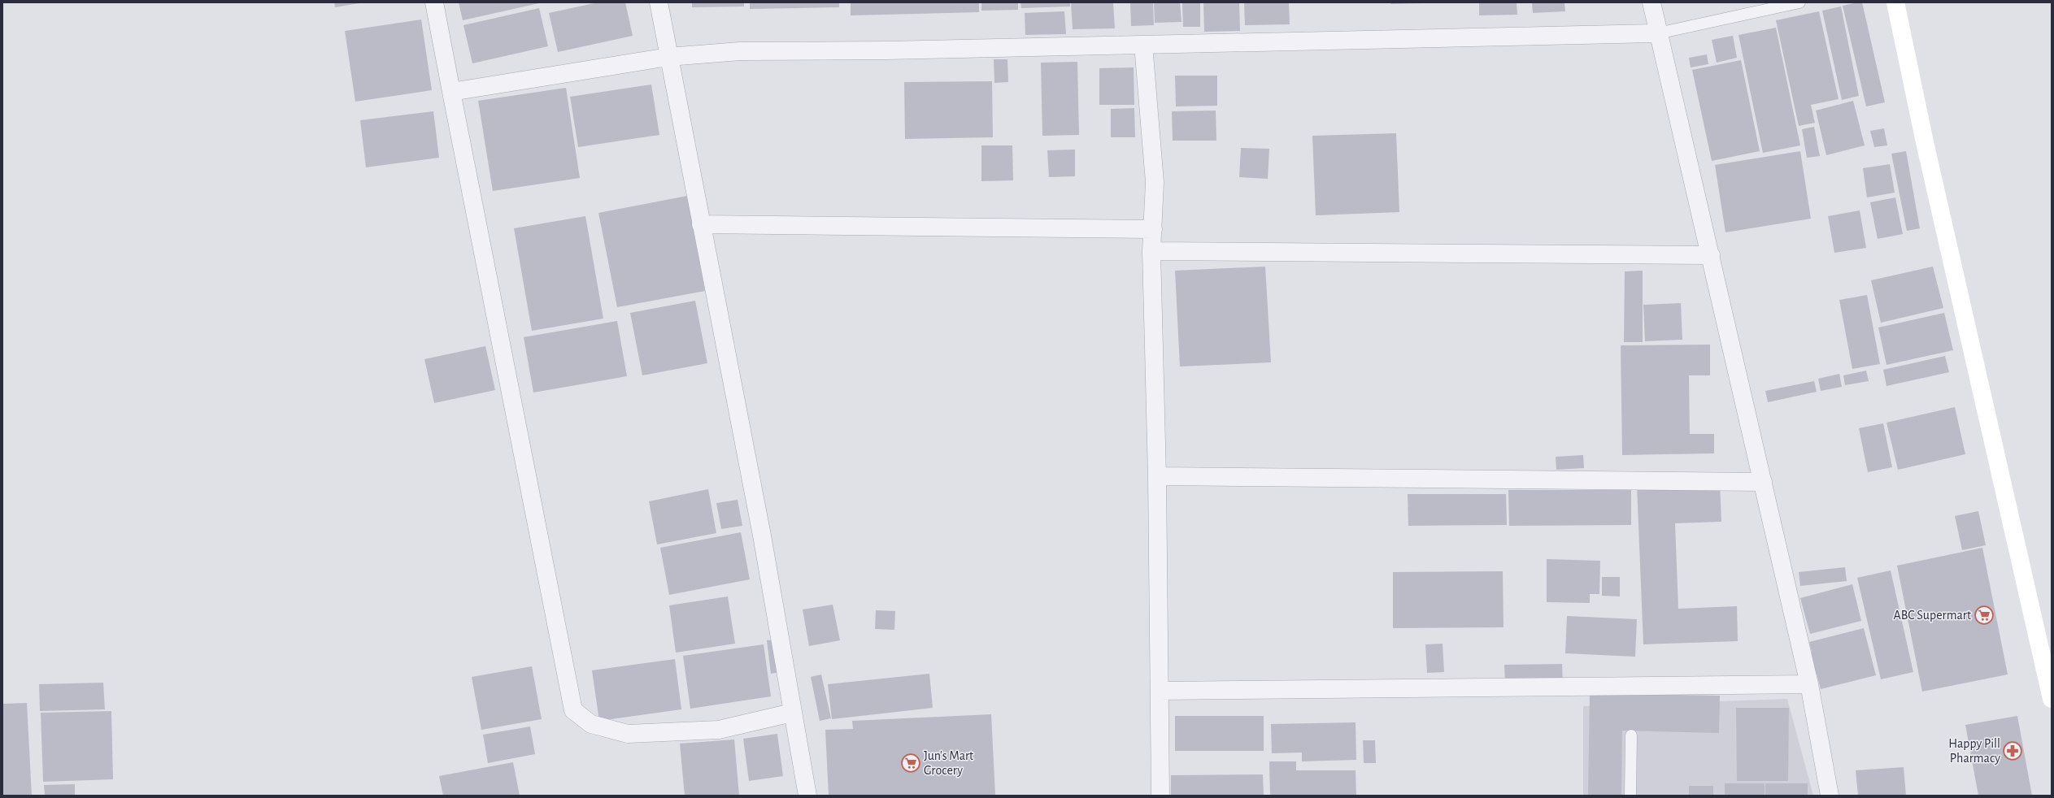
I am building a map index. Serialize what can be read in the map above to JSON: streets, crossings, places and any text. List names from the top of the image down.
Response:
{
  "places": {
    "supermarket": ["ABC Supermart", "Jun's Mart Grocery"],
    "pharmacy": ["Happy Pill Pharmacy"]
  }
}
